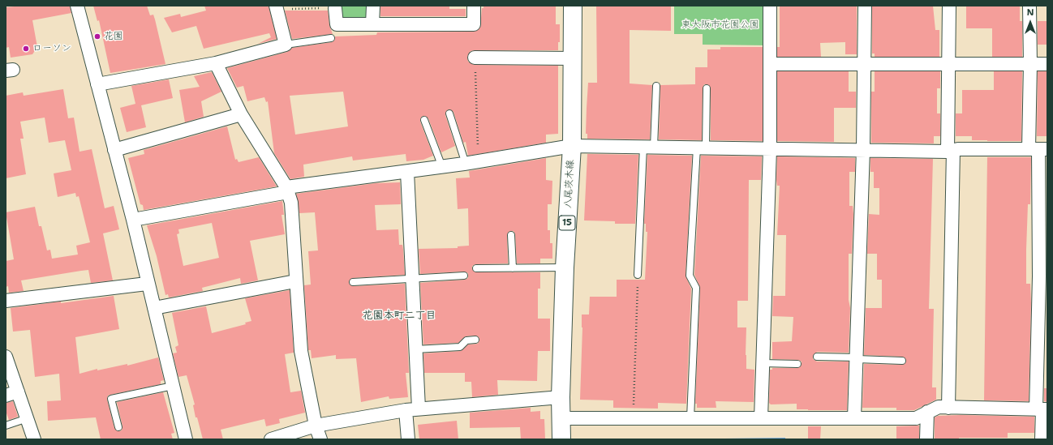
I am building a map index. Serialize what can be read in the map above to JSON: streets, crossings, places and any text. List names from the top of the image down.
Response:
{
  "streets": {
    "main road": ["八尾茨木線", "15"]
  },
  "districts": ["花園本町二丁目"],
  "parks": ["東大阪市花園公園"],
  "places": ["花園", "ローソン"],
  "north": "top"
}
